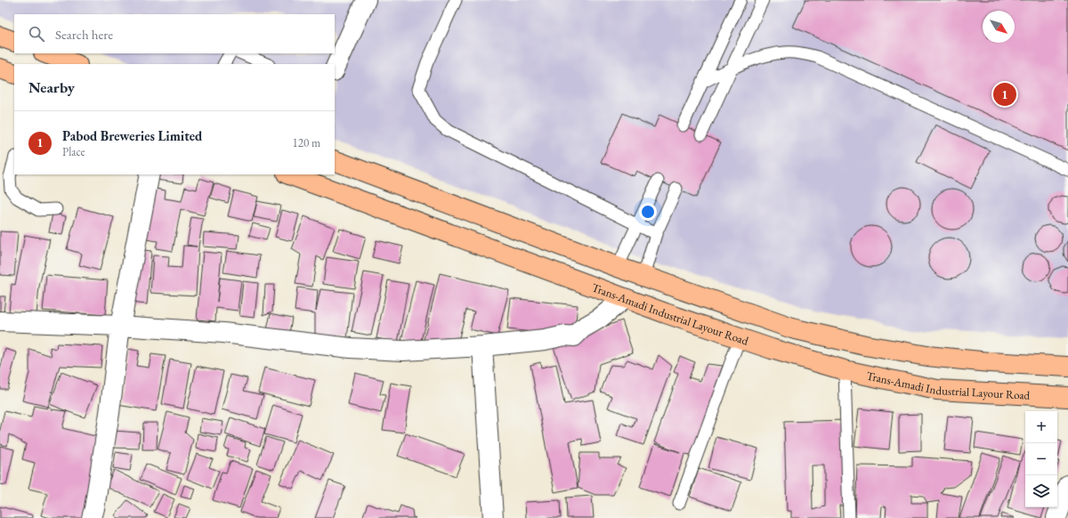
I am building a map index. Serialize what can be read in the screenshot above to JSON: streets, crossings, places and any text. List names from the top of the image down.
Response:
{
  "streets": {
    "main road": ["Trans-Amadi Industrial Layour Road"]
  },
  "north": "bottom right",
  "page": {
    "search": "Search here",
    "heading": "Nearby",
    "pins": "1",
    "list": [
      {
        "mark": "1",
        "name": "Pabod Breweries Limited",
        "note": "Place",
        "value": "120 m"
      }
    ],
    "map_buttons": ["+", "−"]
  }
}
